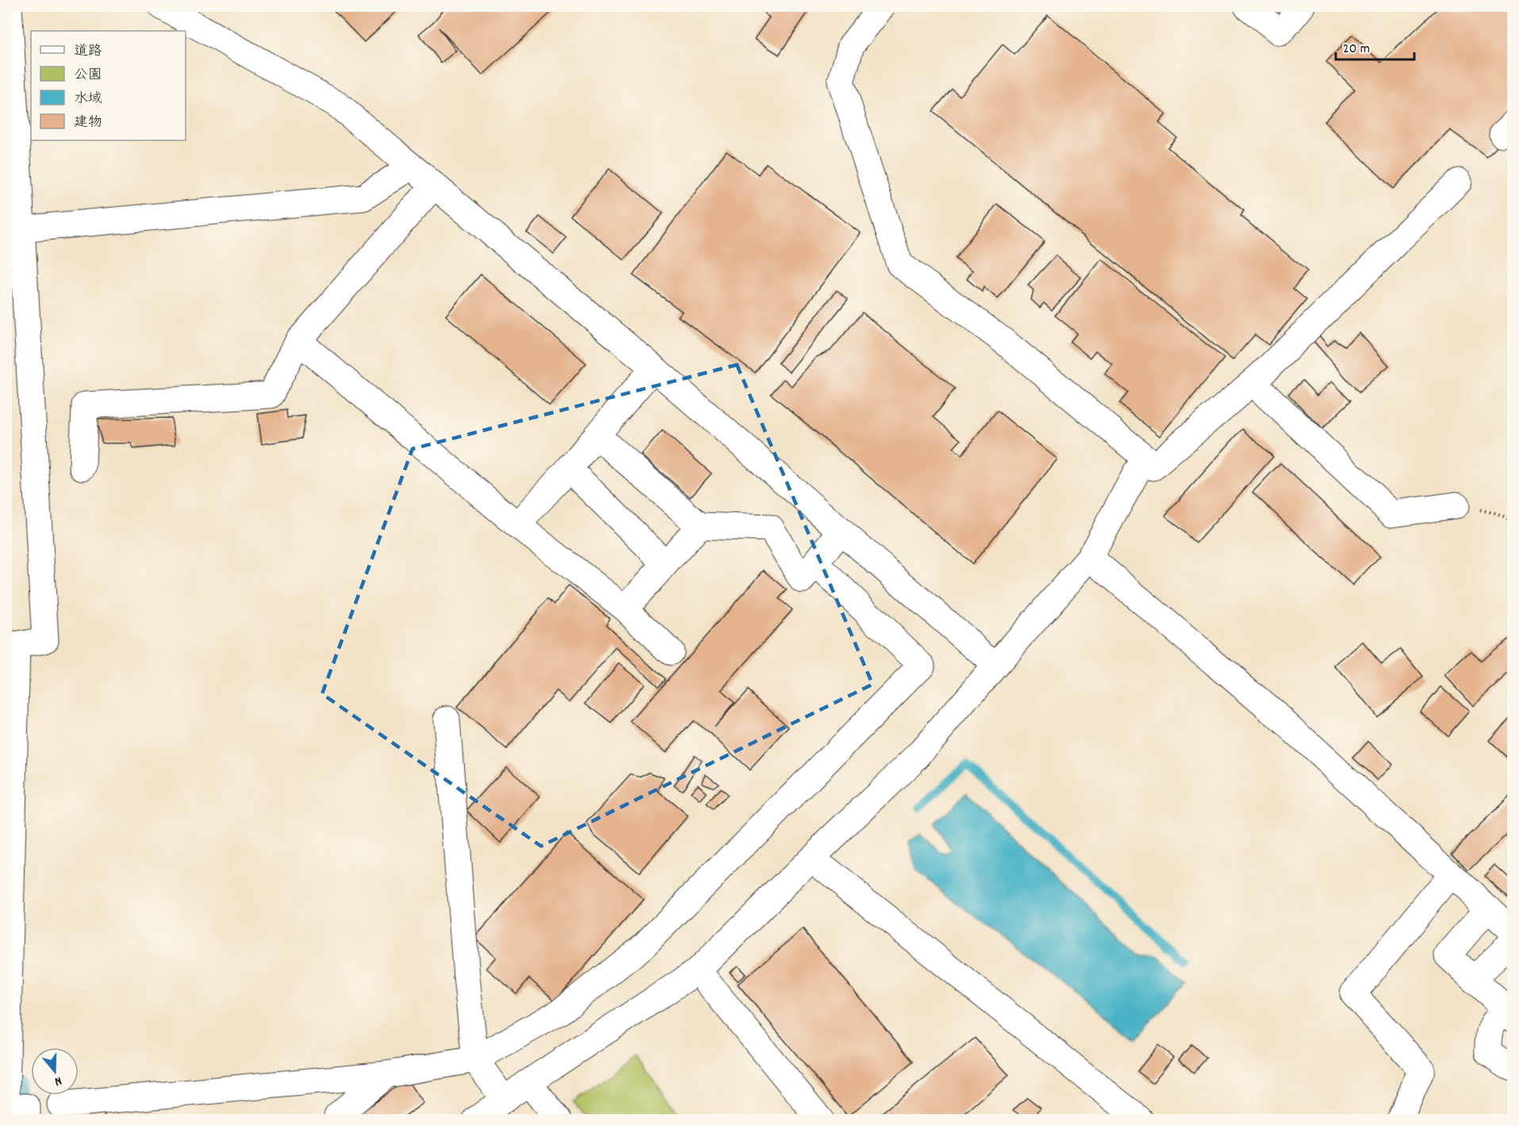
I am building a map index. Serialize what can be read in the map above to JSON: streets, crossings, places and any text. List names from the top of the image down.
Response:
{
  "legend": [
    "道路",
    "公園",
    "水域",
    "建物"
  ],
  "scale_bar": "20 m",
  "north": "bottom"
}
